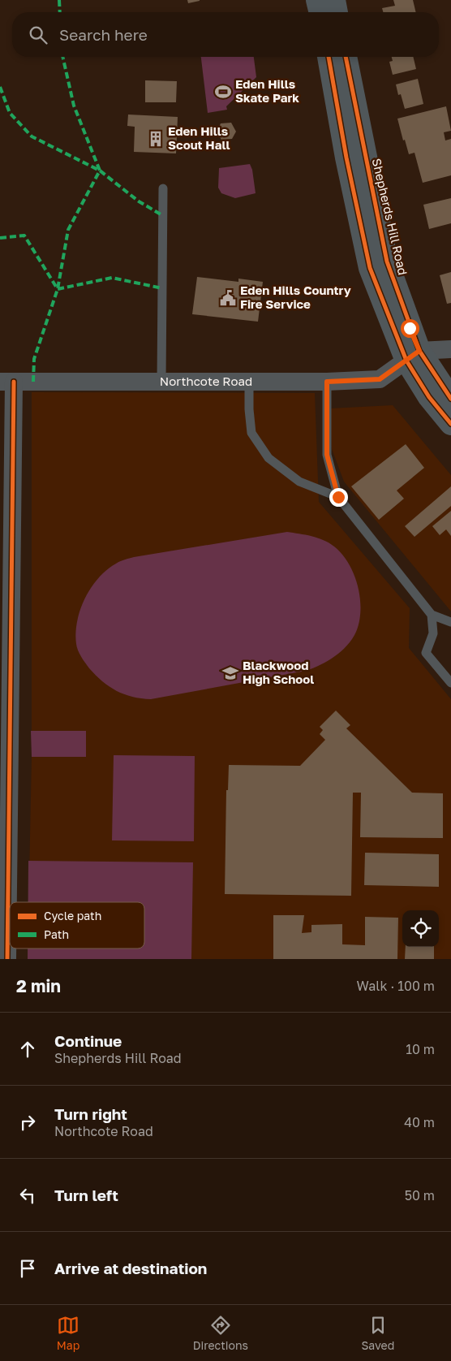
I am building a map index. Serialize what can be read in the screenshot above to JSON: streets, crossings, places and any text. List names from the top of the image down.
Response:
{
  "streets": {
    "main road": ["Shepherds Hill Road"],
    "street": ["Northcote Road"]
  },
  "crossings": [
    ["Shepherds Hill Road", "Northcote Road"]
  ],
  "places": {
    "sports": ["Eden Hills Skate Park"],
    "building": ["Eden Hills Scout Hall"],
    "public building": ["Eden Hills Country Fire Service"],
    "school or university": ["Blackwood High School"]
  },
  "legend": ["Cycle path", "Path"],
  "page": {
    "search": "Search here",
    "heading": ["2 min", "Walk · 100 m"],
    "list": [
      ["Continue", "Shepherds Hill Road", "10 m"],
      ["Turn right", "Northcote Road", "40 m"],
      ["Turn left", "50 m"],
      "Arrive at destination"
    ],
    "nav": ["Map", "Directions", "Saved"]
  }
}
